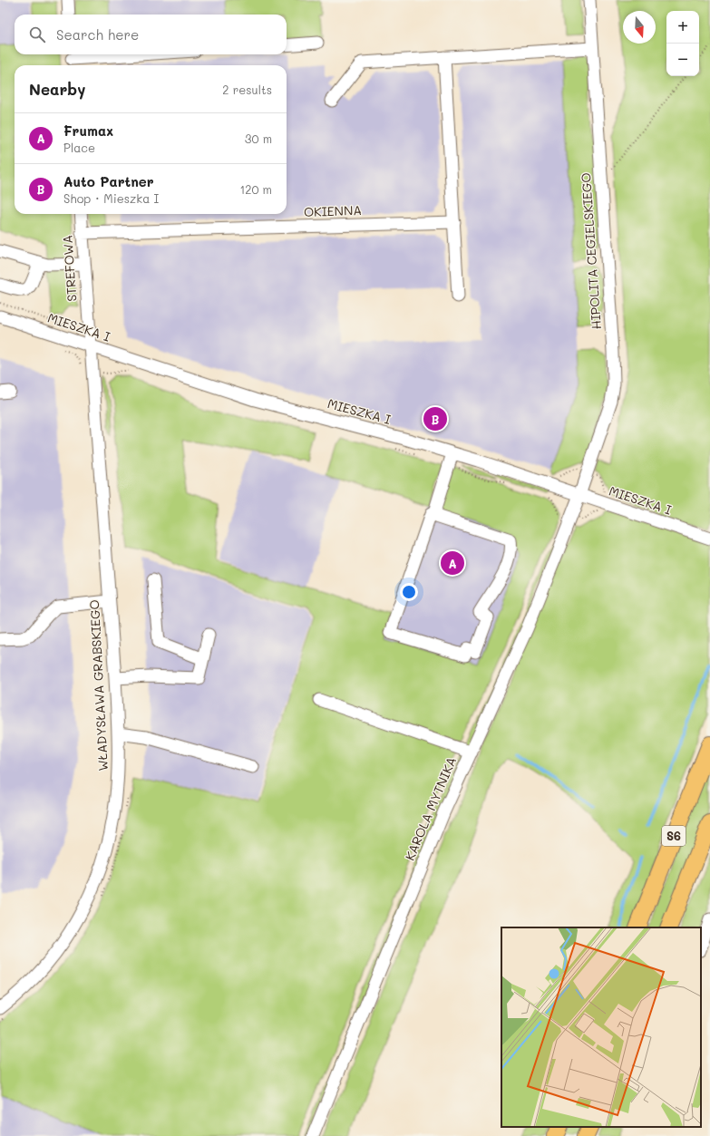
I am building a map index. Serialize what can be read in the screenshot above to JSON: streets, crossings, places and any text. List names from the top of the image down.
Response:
{
  "streets": {
    "highway": ["S6"],
    "street": [
      "OKIENNA",
      "HIPOLITA CEGIELSKIEGO",
      "STREFOWA",
      "MIESZKA I",
      "WŁADYSŁAWA GRABSKIEGO",
      "KAROLA MYTNIKA"
    ]
  },
  "crossings": [
    ["OKIENNA", "STREFOWA"],
    ["HIPOLITA CEGIELSKIEGO", "MIESZKA I"],
    ["HIPOLITA CEGIELSKIEGO", "KAROLA MYTNIKA"],
    ["STREFOWA", "MIESZKA I"],
    ["STREFOWA", "WŁADYSŁAWA GRABSKIEGO"],
    ["MIESZKA I", "WŁADYSŁAWA GRABSKIEGO"],
    ["MIESZKA I", "KAROLA MYTNIKA"]
  ],
  "north": "bottom",
  "page": {
    "map_buttons": ["+", "−"],
    "search": "Search here",
    "heading": ["Nearby", "2 results"],
    "list": [
      {
        "mark": "A",
        "name": "Frumax",
        "note": "Place",
        "value": "30 m"
      },
      {
        "mark": "B",
        "name": "Auto Partner",
        "note": "Shop · Mieszka I",
        "value": "120 m"
      }
    ],
    "pins": ["B", "A"]
  }
}
